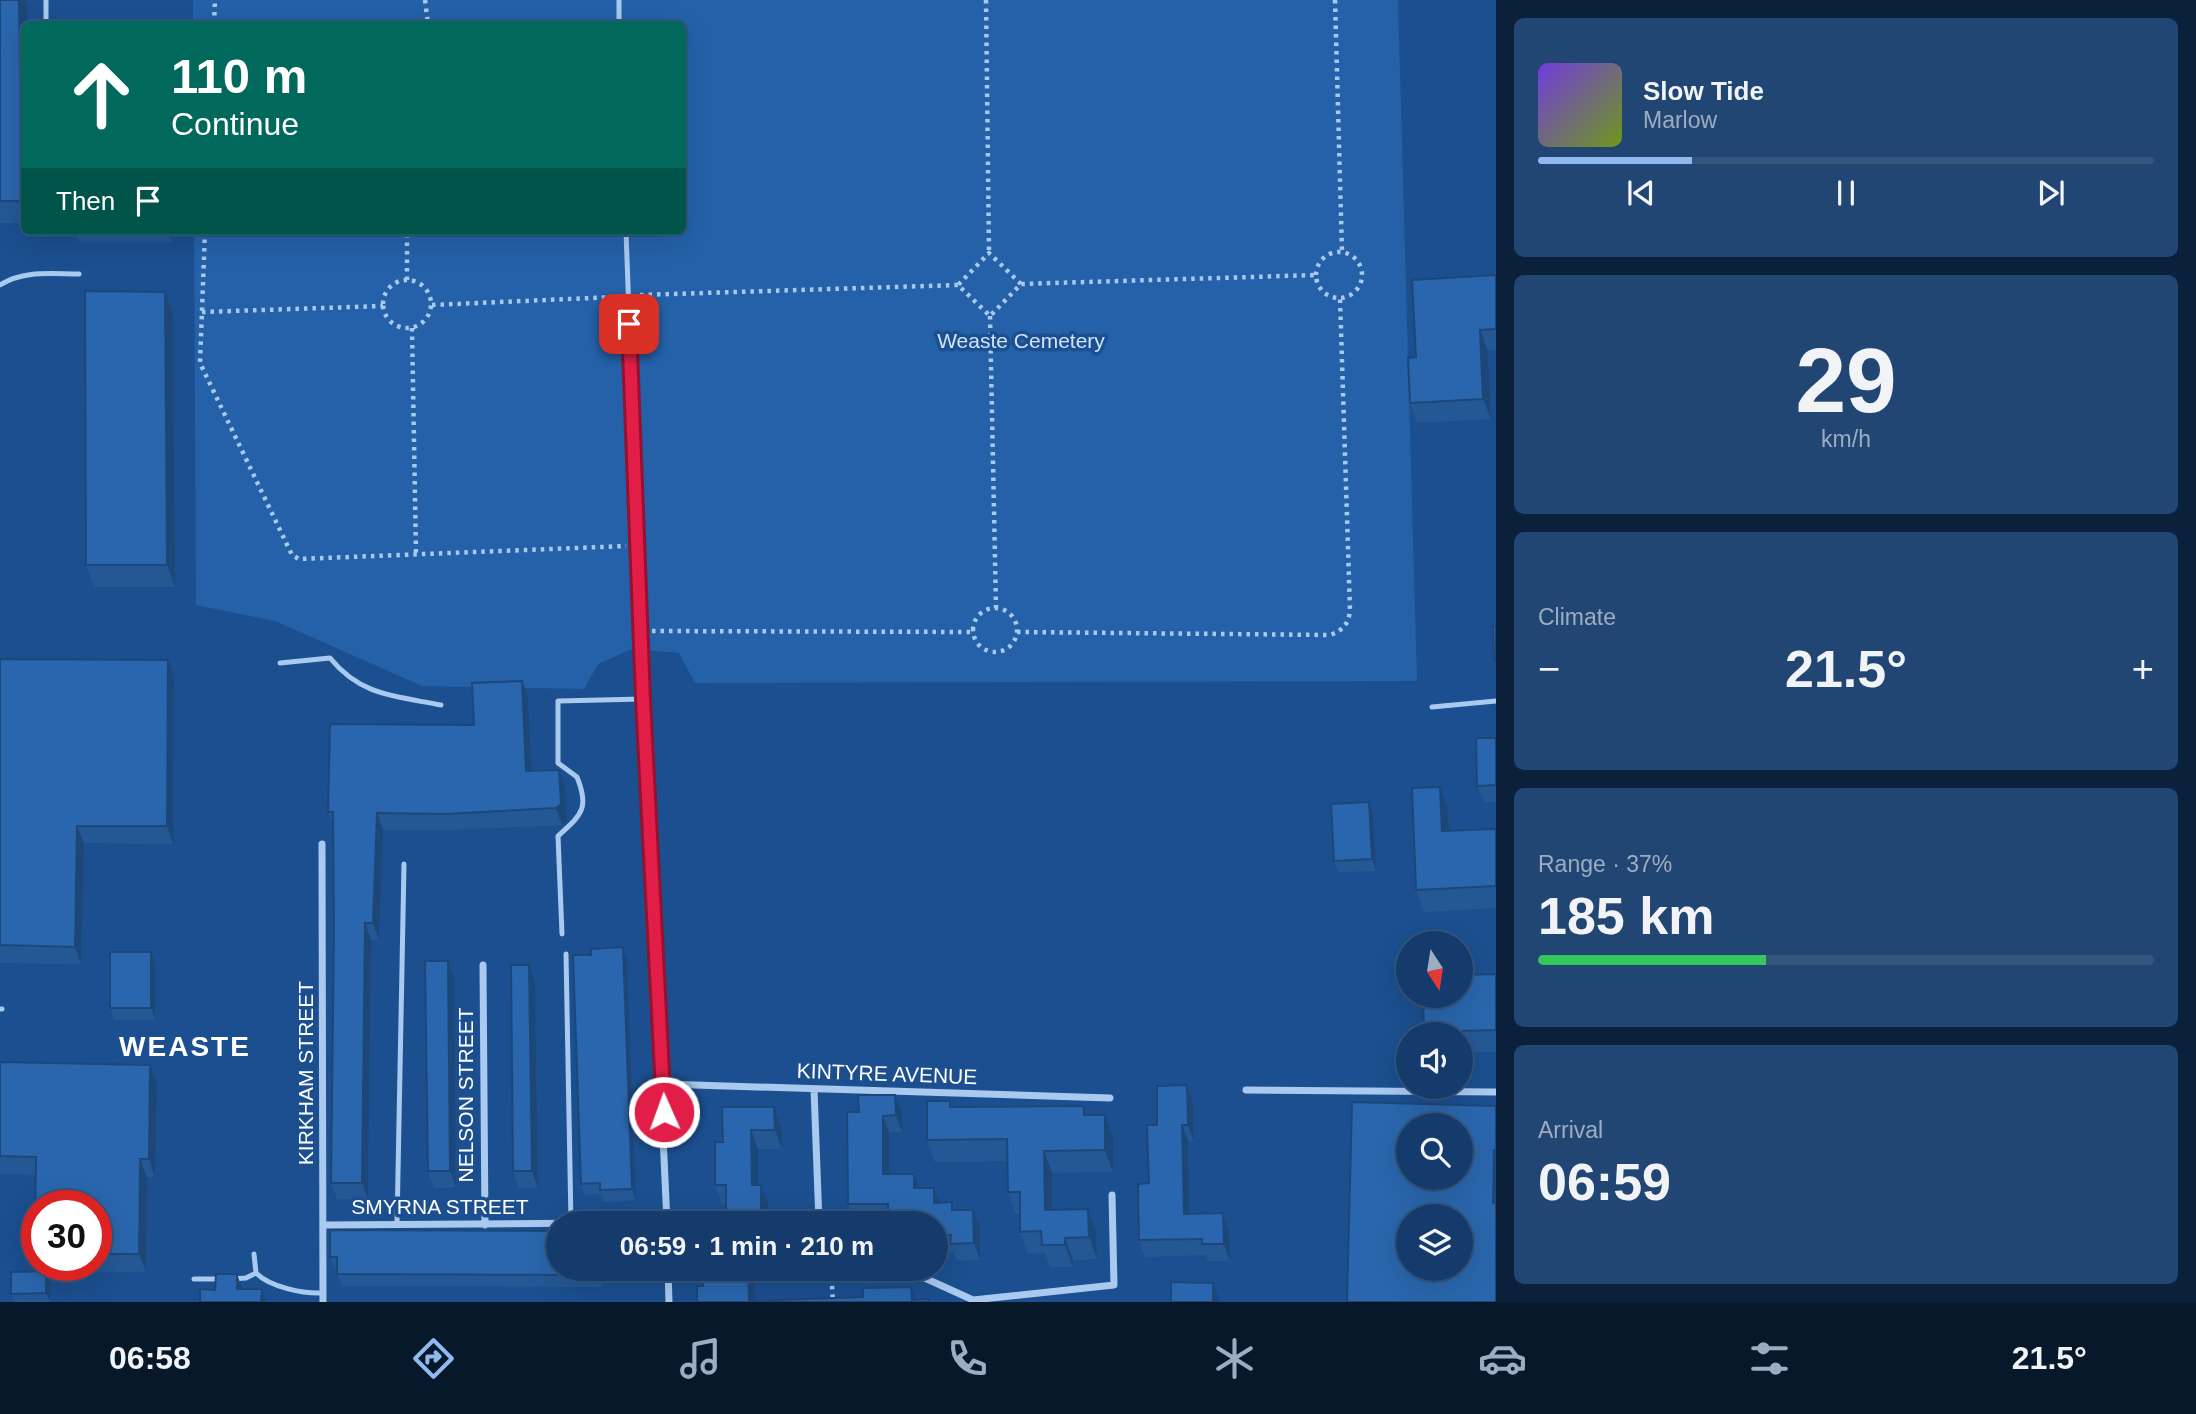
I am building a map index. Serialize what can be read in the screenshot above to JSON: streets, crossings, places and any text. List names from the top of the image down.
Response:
{
  "streets": {
    "street": [
      "KIRKHAM STREET",
      "KINTYRE AVENUE",
      "NELSON STREET",
      "SMYRNA STREET"
    ]
  },
  "crossings": [
    ["KIRKHAM STREET", "SMYRNA STREET"],
    ["NELSON STREET", "SMYRNA STREET"]
  ],
  "districts": ["WEASTE"],
  "parks": ["Weaste Cemetery"],
  "north": "bottom",
  "page": {
    "turn": ["110 m", "Continue"],
    "song": ["Slow Tide", "Marlow"],
    "then": "Then",
    "tile": [
      ["29", "km/h"],
      "Climate",
      ["Range · 37%", "185 km"],
      ["Arrival", "06:59"]
    ],
    "heat": ["−", "21.5°", "+"],
    "limit": "30",
    "trip": "06:59 · 1 min · 210 m",
    "tabs": ["06:58", "21.5°"]
  }
}
